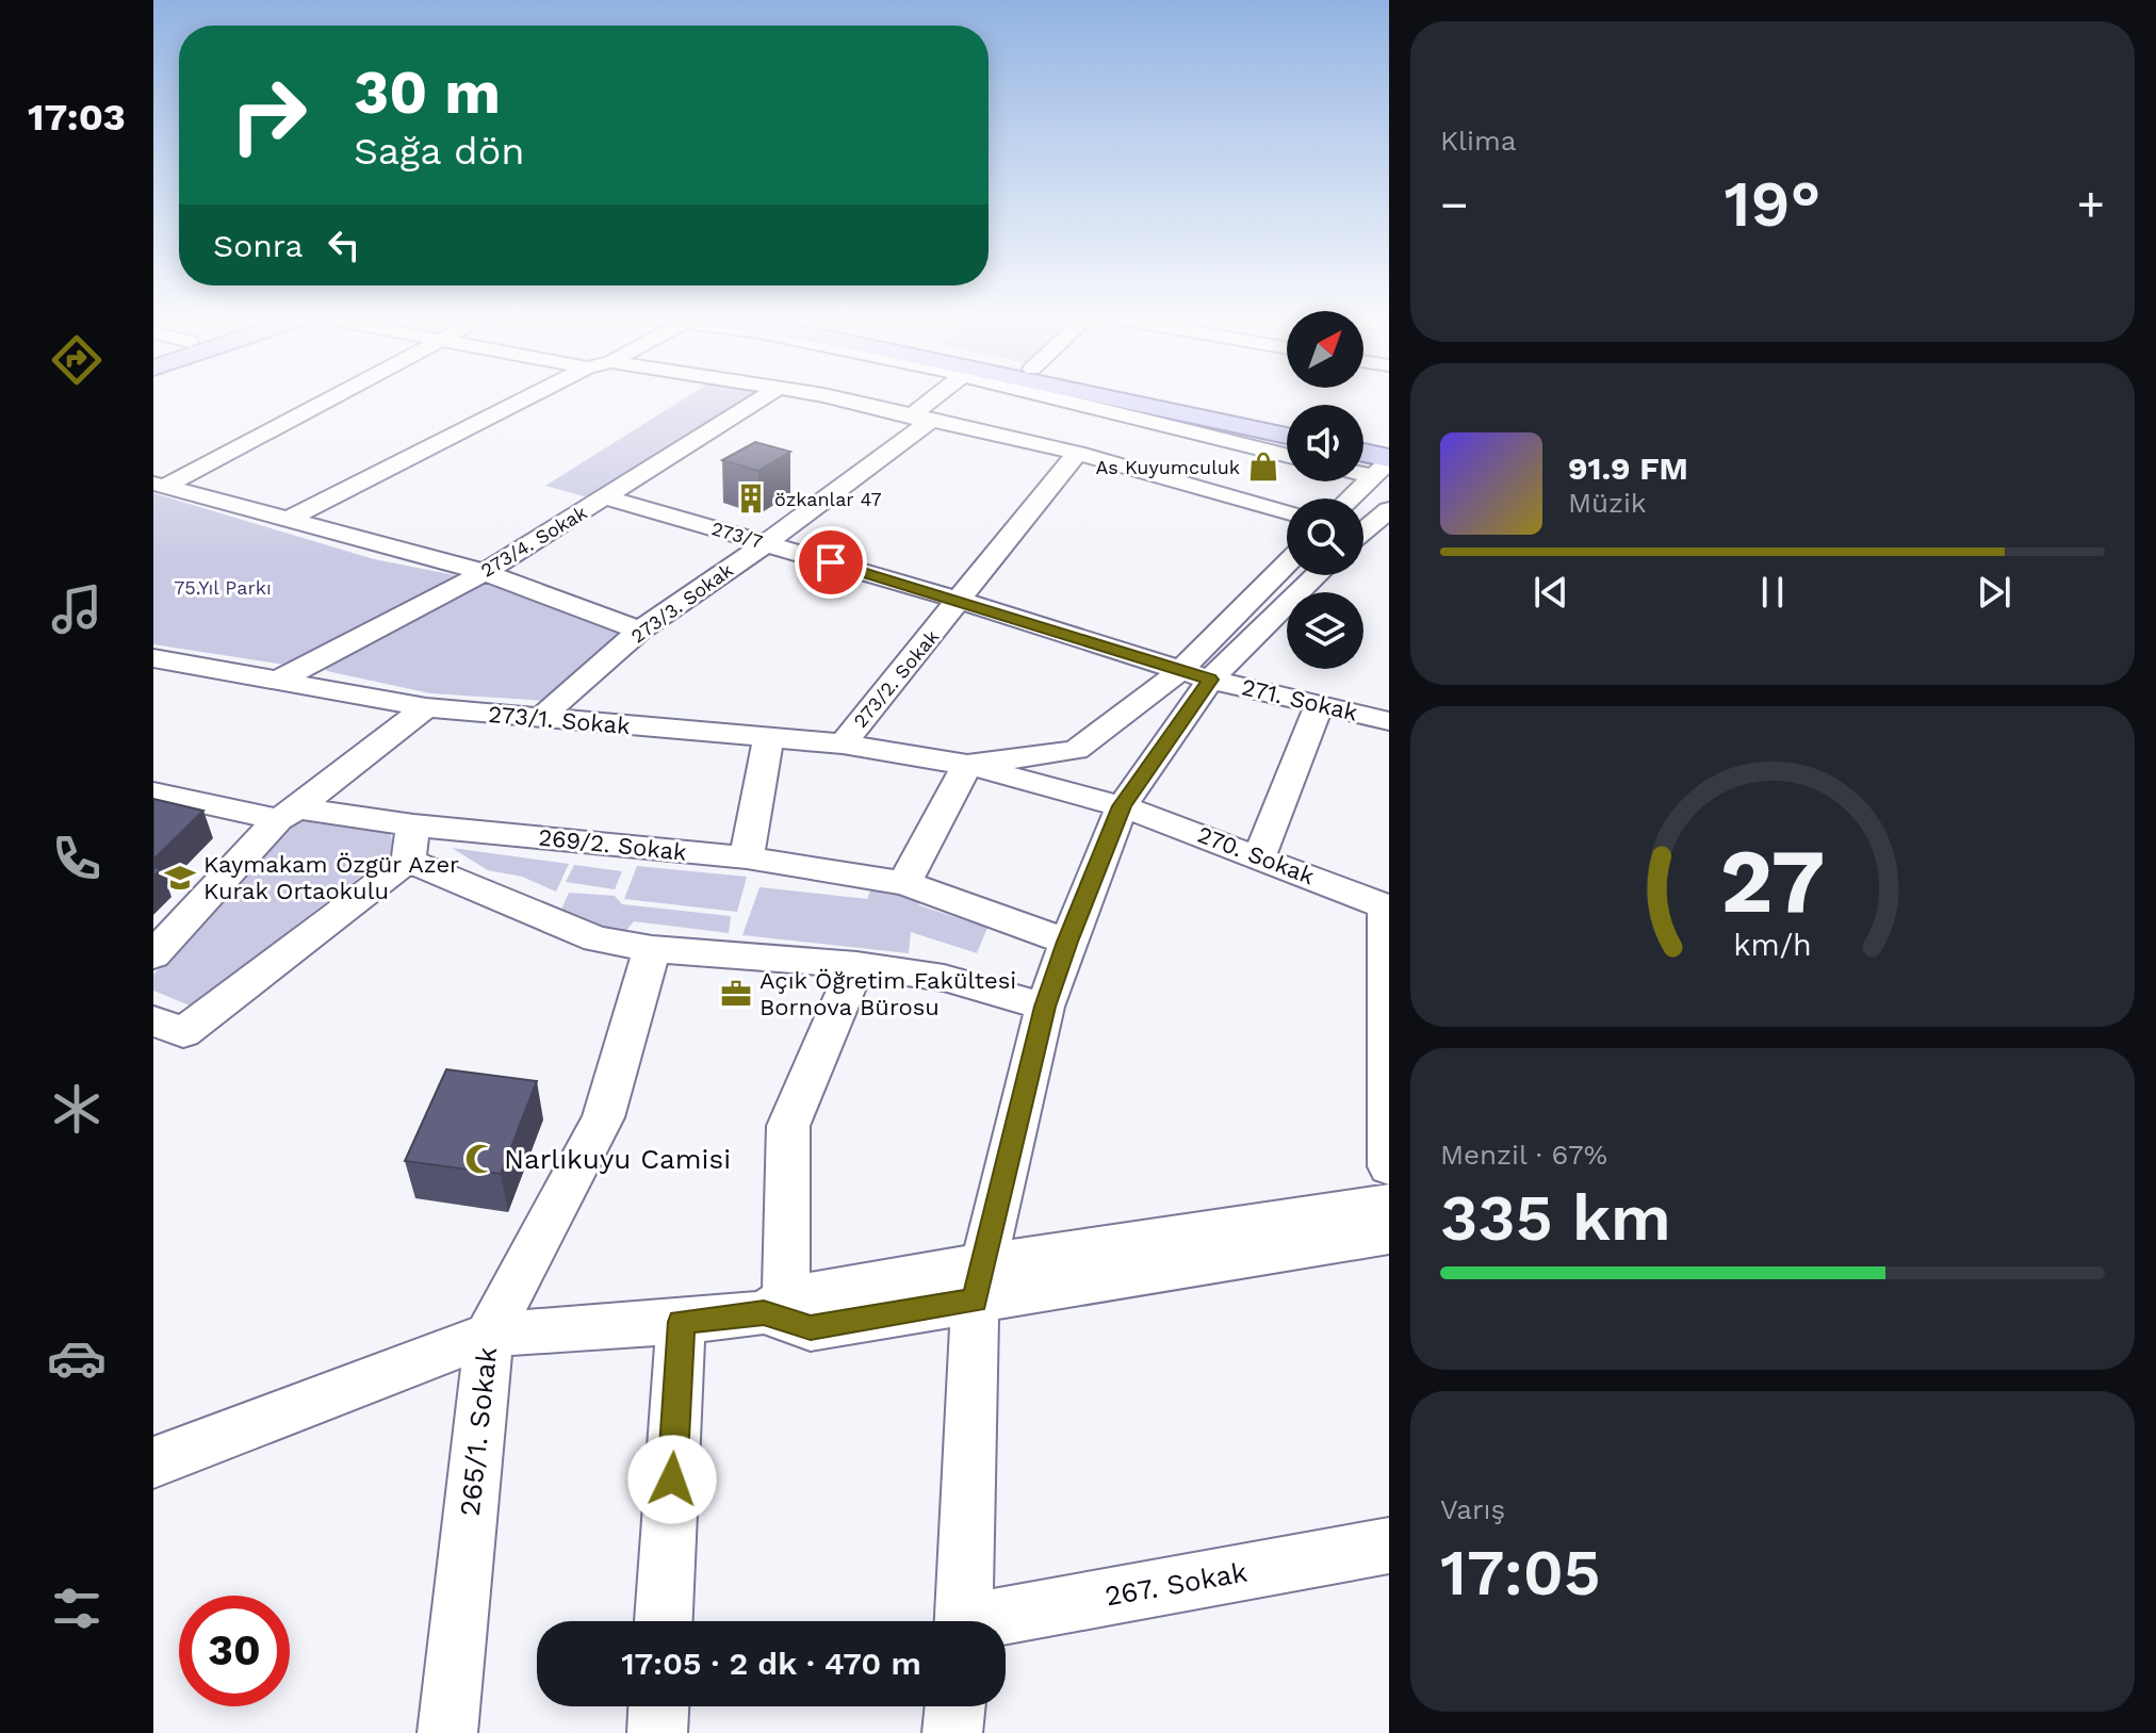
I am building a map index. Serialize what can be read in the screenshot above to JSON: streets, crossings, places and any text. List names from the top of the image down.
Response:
{
  "streets": {
    "street": [
      "273/7",
      "273/4. Sokak",
      "273/3. Sokak",
      "273/2. Sokak",
      "271. Sokak",
      "273/1. Sokak",
      "269/2. Sokak",
      "270. Sokak",
      "265/1. Sokak",
      "267. Sokak"
    ]
  },
  "crossings": [
    ["273/7", "273/4. Sokak"],
    ["273/7", "273/3. Sokak"],
    ["273/7", "273/2. Sokak"],
    ["273/7", "271. Sokak"],
    ["273/7", "273/1. Sokak"],
    ["273/4. Sokak", "273/1. Sokak"],
    ["273/3. Sokak", "273/1. Sokak"],
    ["273/2. Sokak", "273/1. Sokak"],
    ["271. Sokak", "273/1. Sokak"],
    ["273/1. Sokak", "270. Sokak"]
  ],
  "parks": ["75.Yıl Parkı"],
  "places": {
    "shop": ["As Kuyumculuk"],
    "building": ["özkanlar 47"],
    "school or university": ["Kaymakam Özgür Azer Kurak Ortaokulu"],
    "office": ["Açık Öğretim Fakültesi Bornova Bürosu"],
    "mosque": ["Narlıkuyu Camisi"]
  },
  "north": "top right",
  "page": {
    "tabs": "17:03",
    "tile": [
      "Klima",
      ["Menzil · 67%", "335 km"],
      ["Varış", "17:05"]
    ],
    "turn": ["30 m", "Sağa dön"],
    "heat": ["−", "19°", "+"],
    "then": "Sonra",
    "song": ["91.9 FM", "Müzik"],
    "limit": "30",
    "trip": "17:05 · 2 dk · 470 m",
    "gauge": ["27", "km/h"]
  }
}
